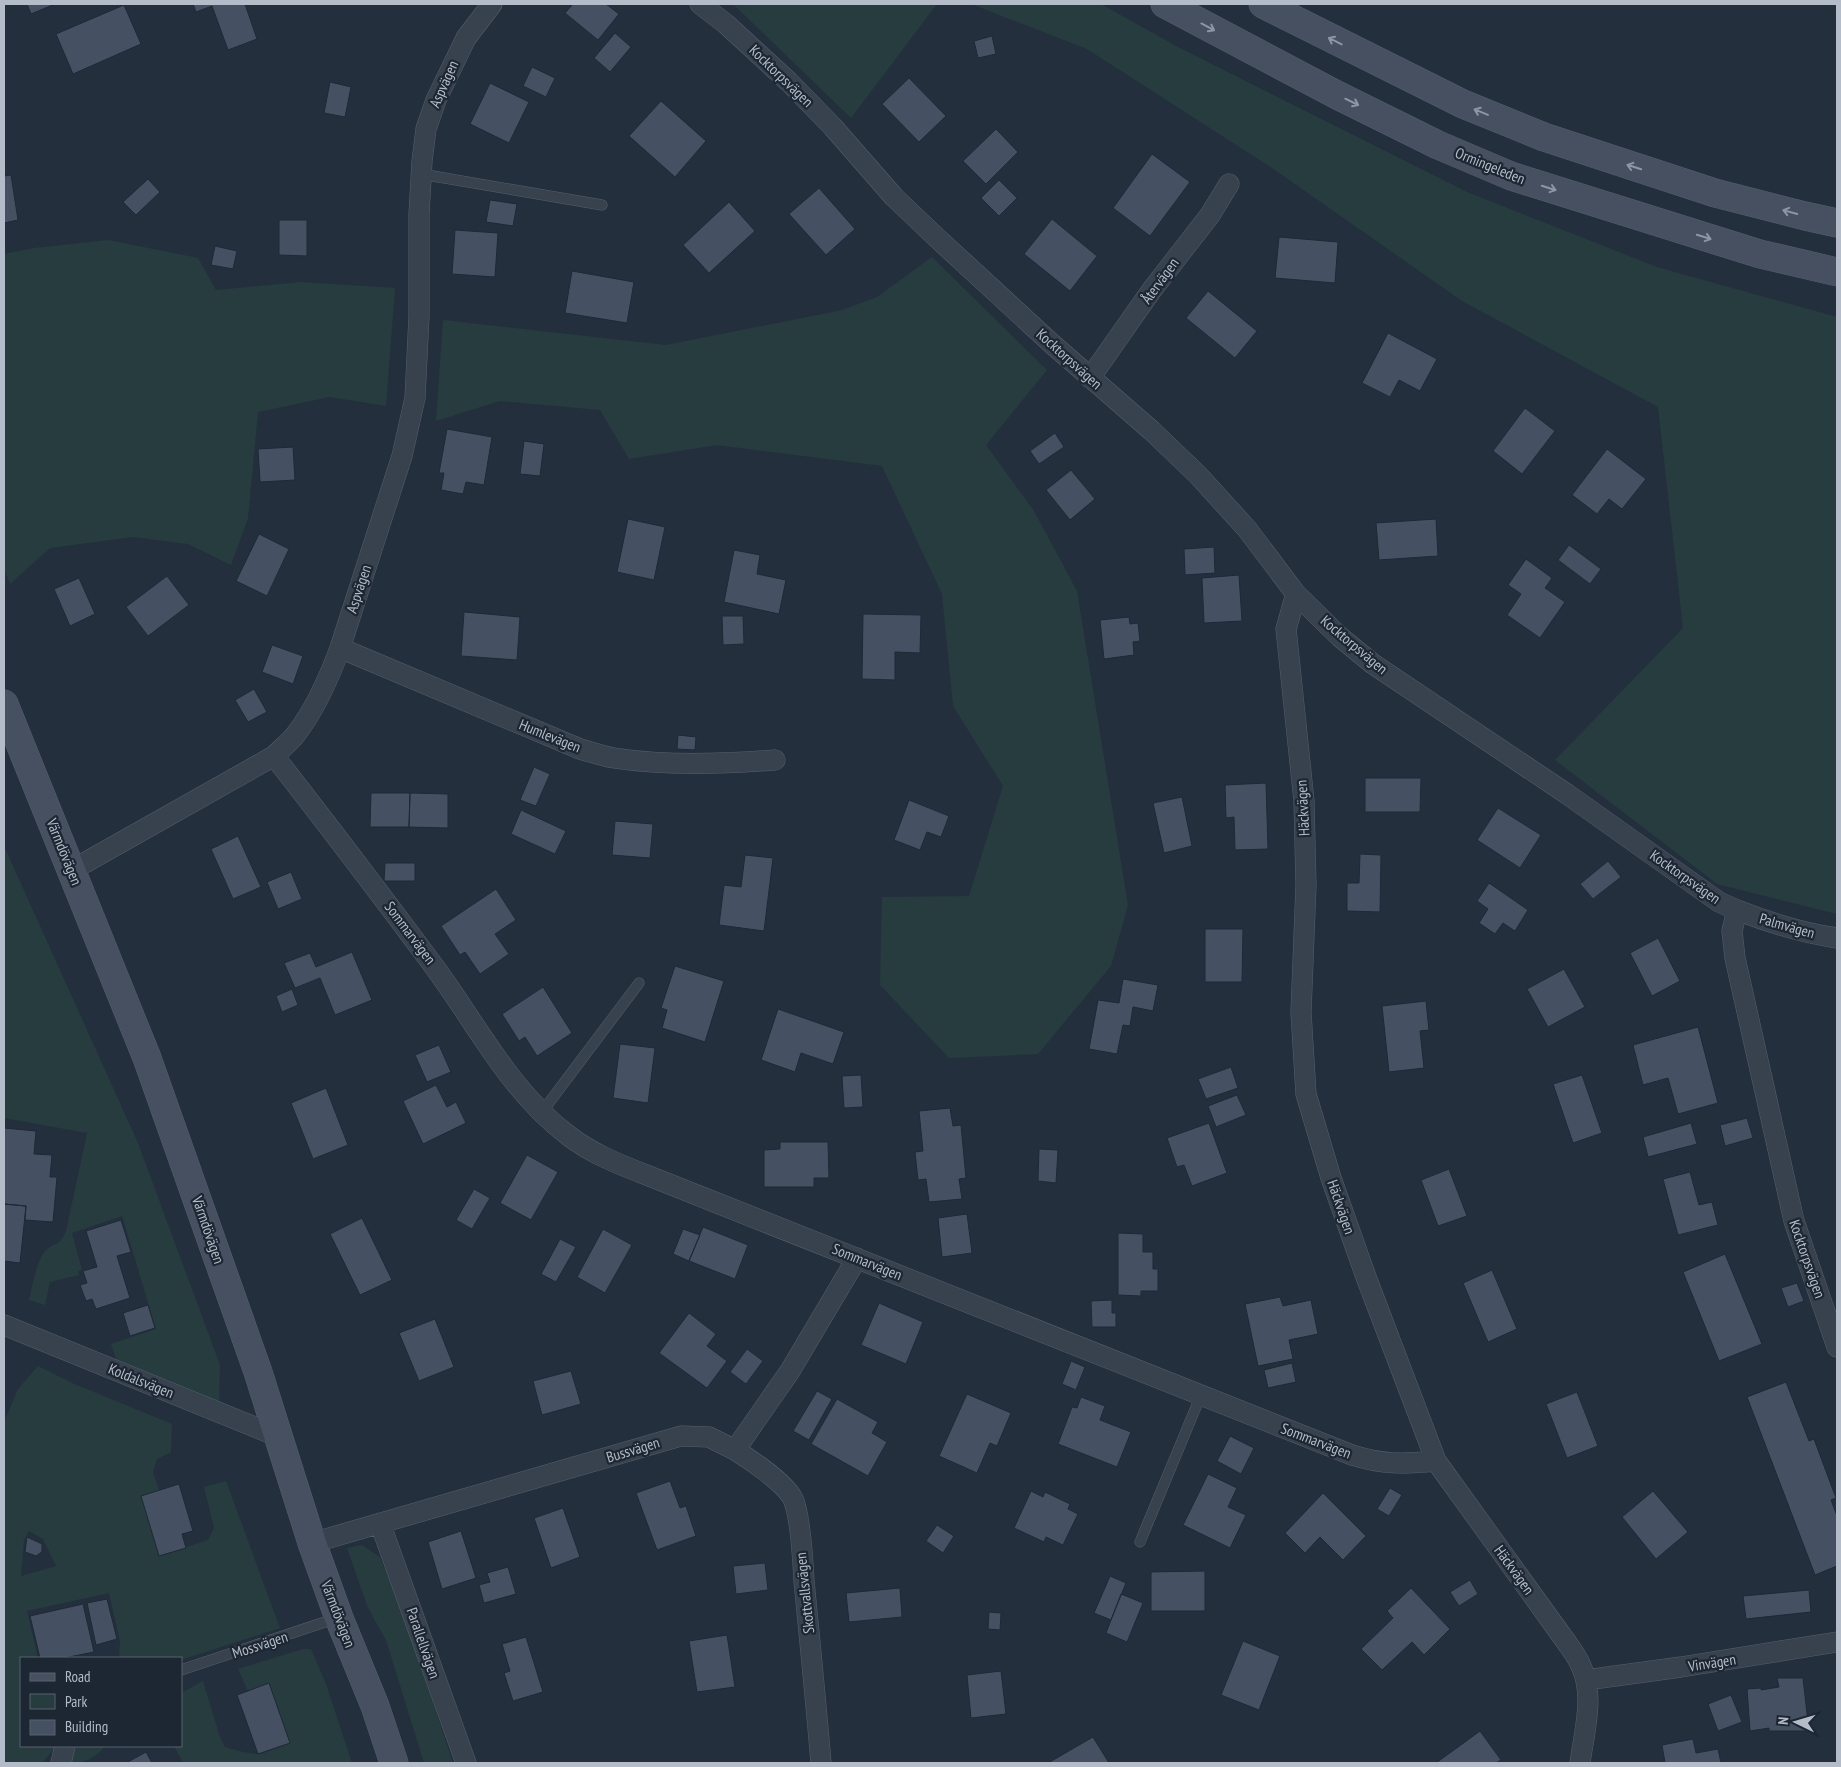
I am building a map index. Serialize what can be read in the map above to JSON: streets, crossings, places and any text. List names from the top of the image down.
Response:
{
  "streets": {
    "main road": ["Ormingeleden", "Värmdövägen"],
    "street": [
      "Kocktorpsvägen",
      "Aspvägen",
      "Återvägen",
      "Humlevägen",
      "Häckvägen",
      "Palmvägen",
      "Sommarvägen",
      "Koldalsvägen",
      "Bussvägen",
      "Skottvallsvägen",
      "Parallellvägen",
      "Vinvägen"
    ],
    "lane": ["Mossvägen"]
  },
  "crossings": [
    ["Kocktorpsvägen", "Återvägen"],
    ["Kocktorpsvägen", "Häckvägen"],
    ["Kocktorpsvägen", "Palmvägen"],
    ["Aspvägen", "Humlevägen"],
    ["Aspvägen", "Värmdövägen"],
    ["Aspvägen", "Sommarvägen"],
    ["Häckvägen", "Sommarvägen"],
    ["Häckvägen", "Vinvägen"],
    ["Värmdövägen", "Koldalsvägen"],
    ["Värmdövägen", "Bussvägen"],
    ["Värmdövägen", "Mossvägen"],
    ["Bussvägen", "Skottvallsvägen"],
    ["Bussvägen", "Parallellvägen"]
  ],
  "legend": ["Road", "Park", "Building"],
  "north": "left"
}
